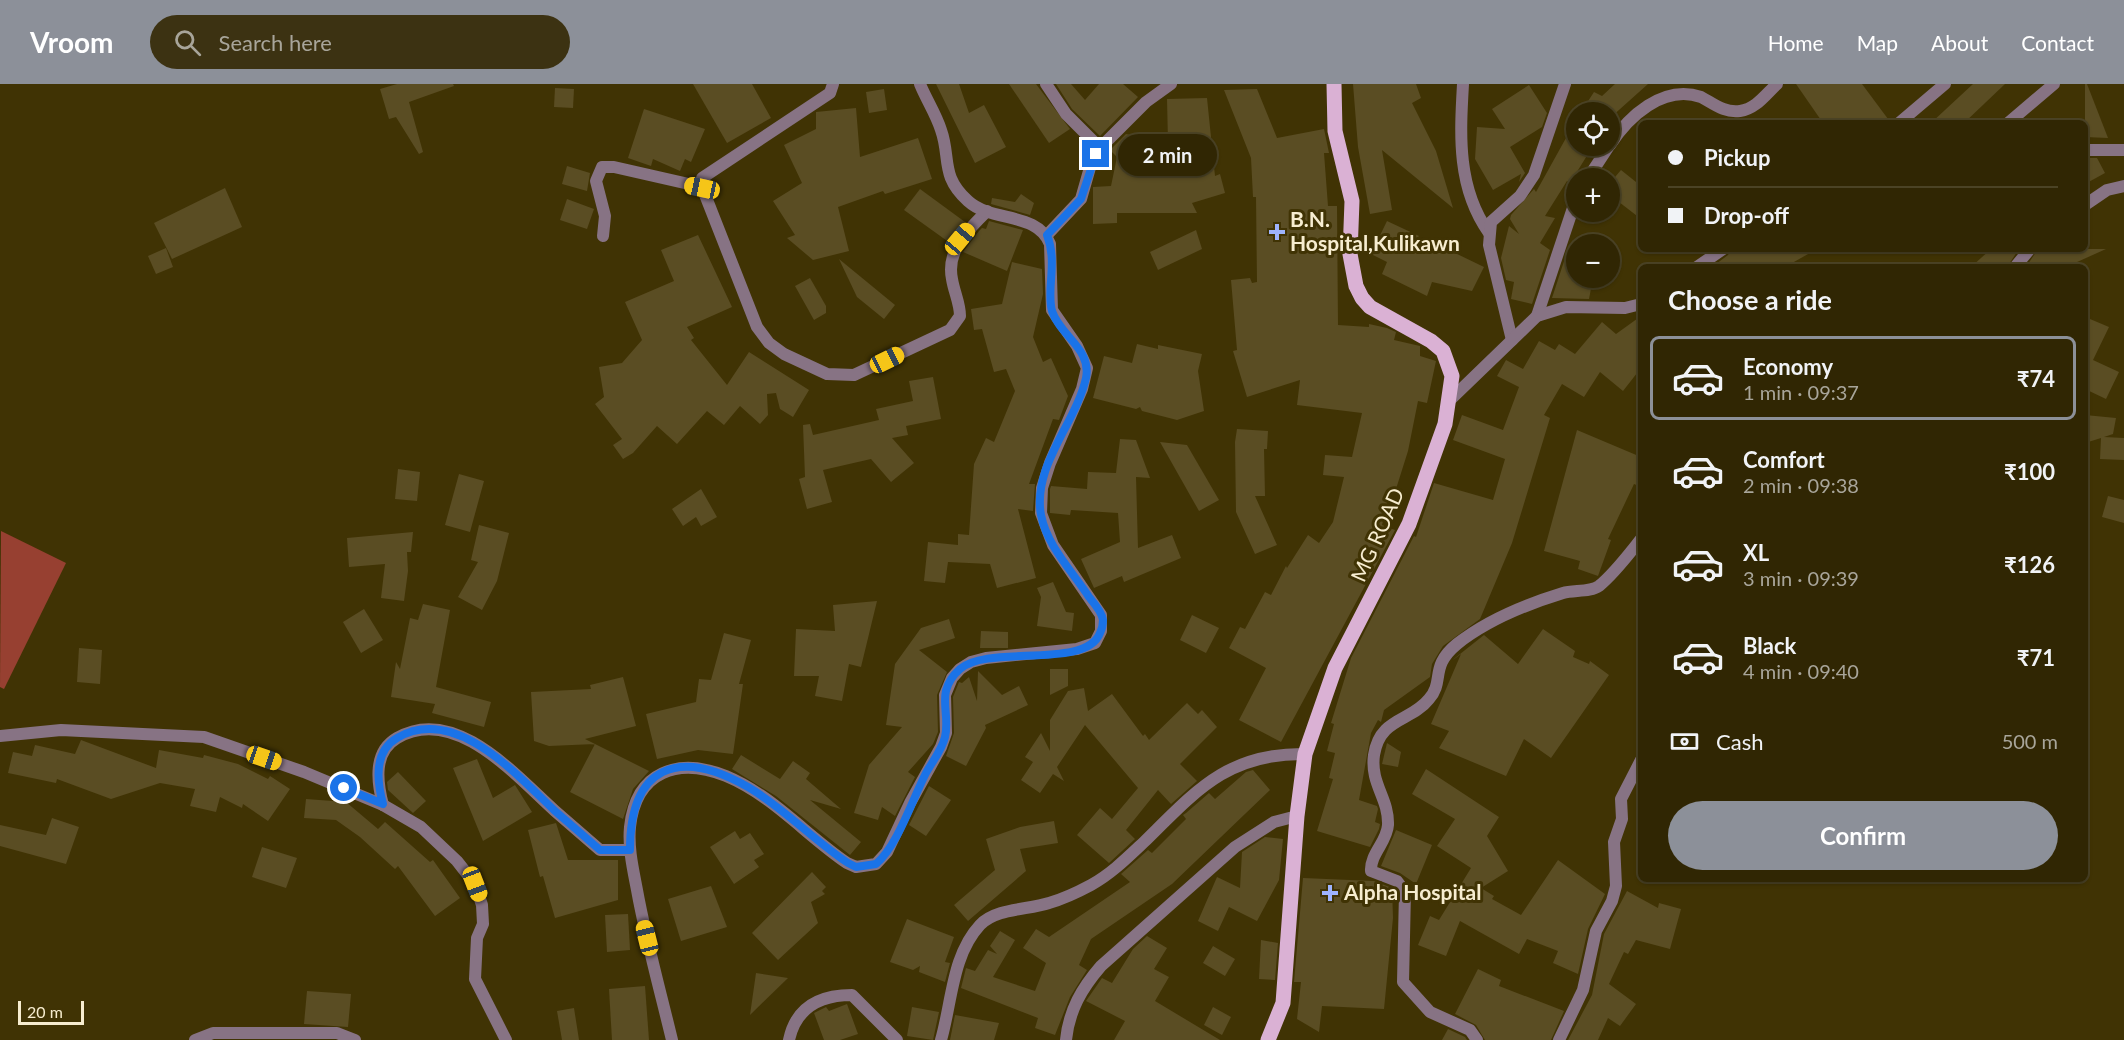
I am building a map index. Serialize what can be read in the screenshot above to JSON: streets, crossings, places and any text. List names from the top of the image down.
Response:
{
  "streets": {
    "main road": ["MG ROAD"]
  },
  "places": {
    "health": ["B.N. Hospital,Kulikawn", "Alpha Hospital"]
  },
  "scale_bar": "20 m",
  "page": {
    "header": "Vroom",
    "search": "Search here",
    "nav": [
      "Home",
      "Map",
      "About",
      "Contact"
    ],
    "map_buttons": ["+", "−"],
    "banner": ["Pickup", "Drop-off"],
    "bubble": "2 min",
    "heading": "Choose a ride",
    "list": [
      {
        "name": "Economy",
        "note": "1 min · 09:37",
        "value": "₹74"
      },
      {
        "name": "Comfort",
        "note": "2 min · 09:38",
        "value": "₹100"
      },
      {
        "name": "XL",
        "note": "3 min · 09:39",
        "value": "₹126"
      },
      {
        "name": "Black",
        "note": "4 min · 09:40",
        "value": "₹71"
      }
    ],
    "pay": ["Cash", "500 m"],
    "buttons": "Confirm",
    "scale": "20 m"
  }
}
